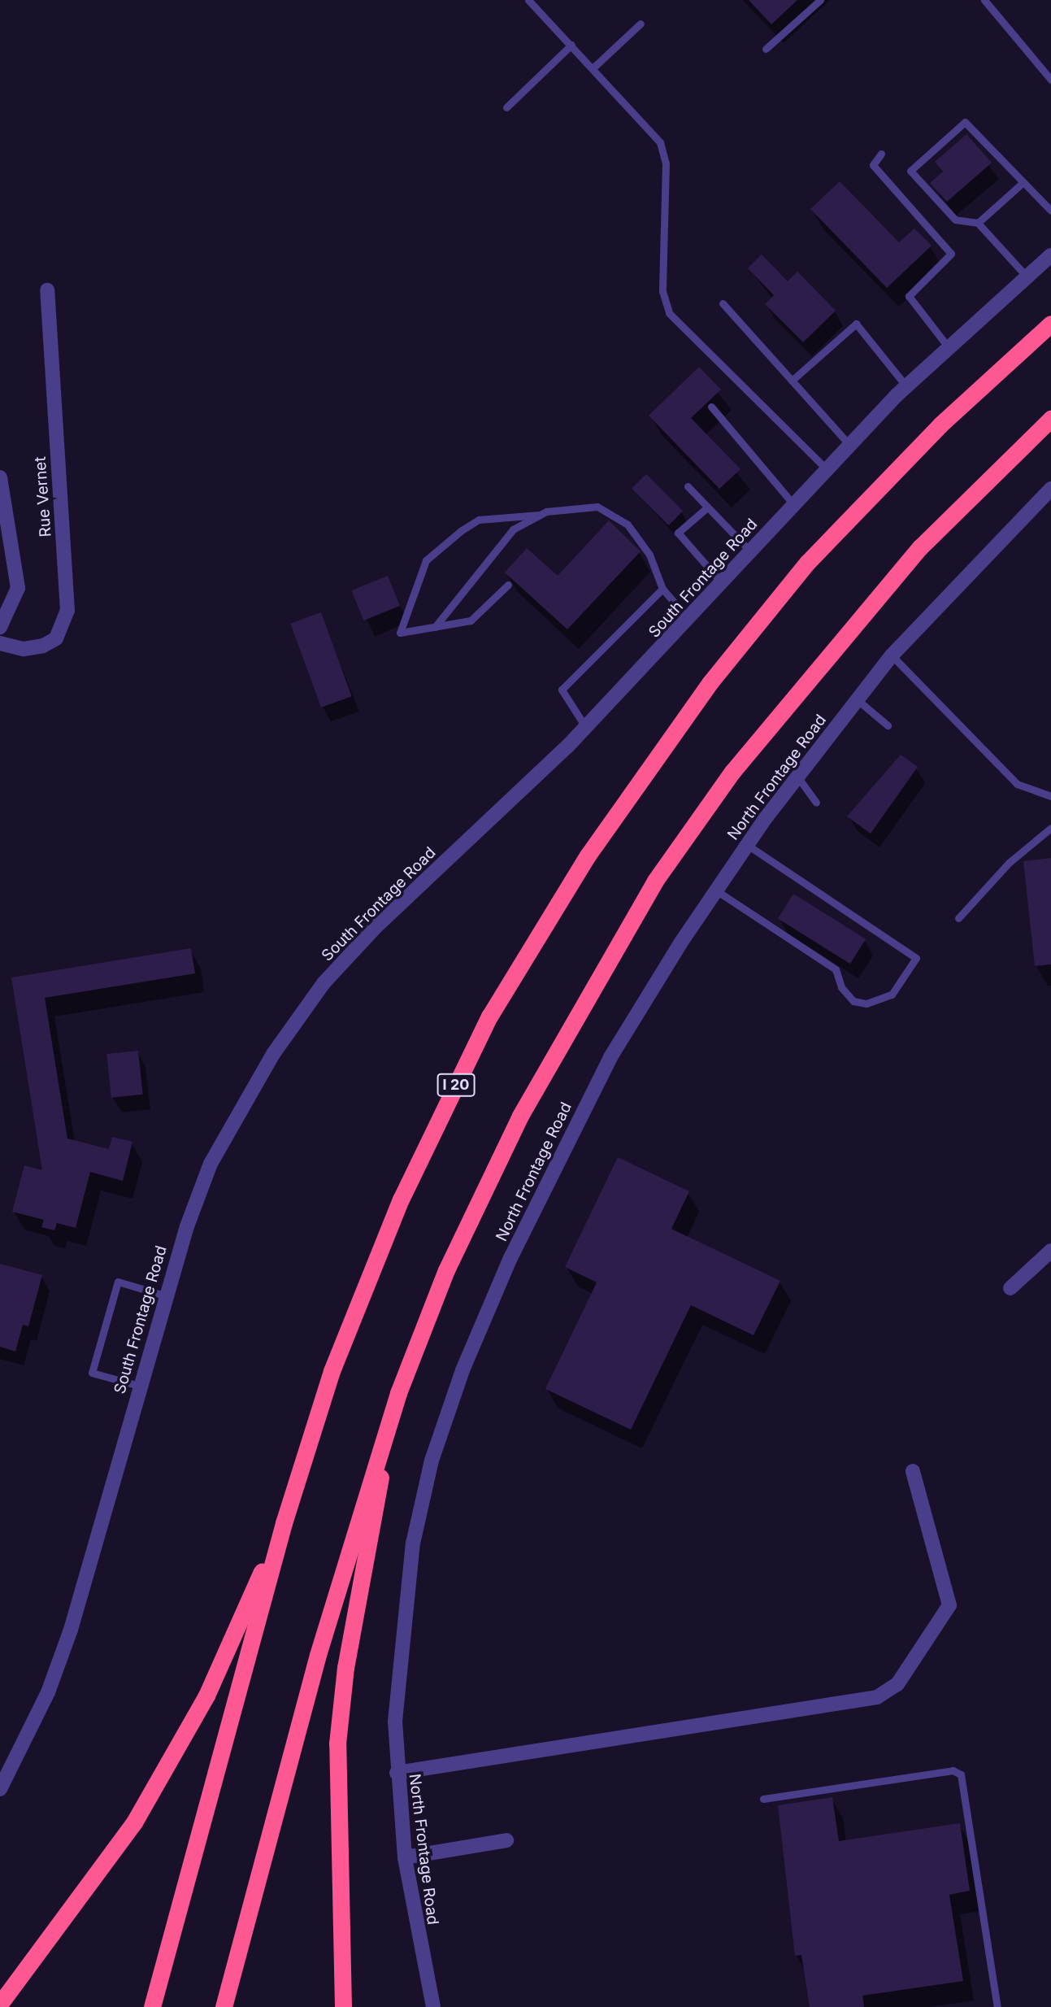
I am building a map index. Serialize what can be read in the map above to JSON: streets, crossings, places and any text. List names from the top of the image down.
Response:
{
  "streets": {
    "highway": ["I 20"],
    "street": ["Rue Vernet", "South Frontage Road", "North Frontage Road"]
  }
}
